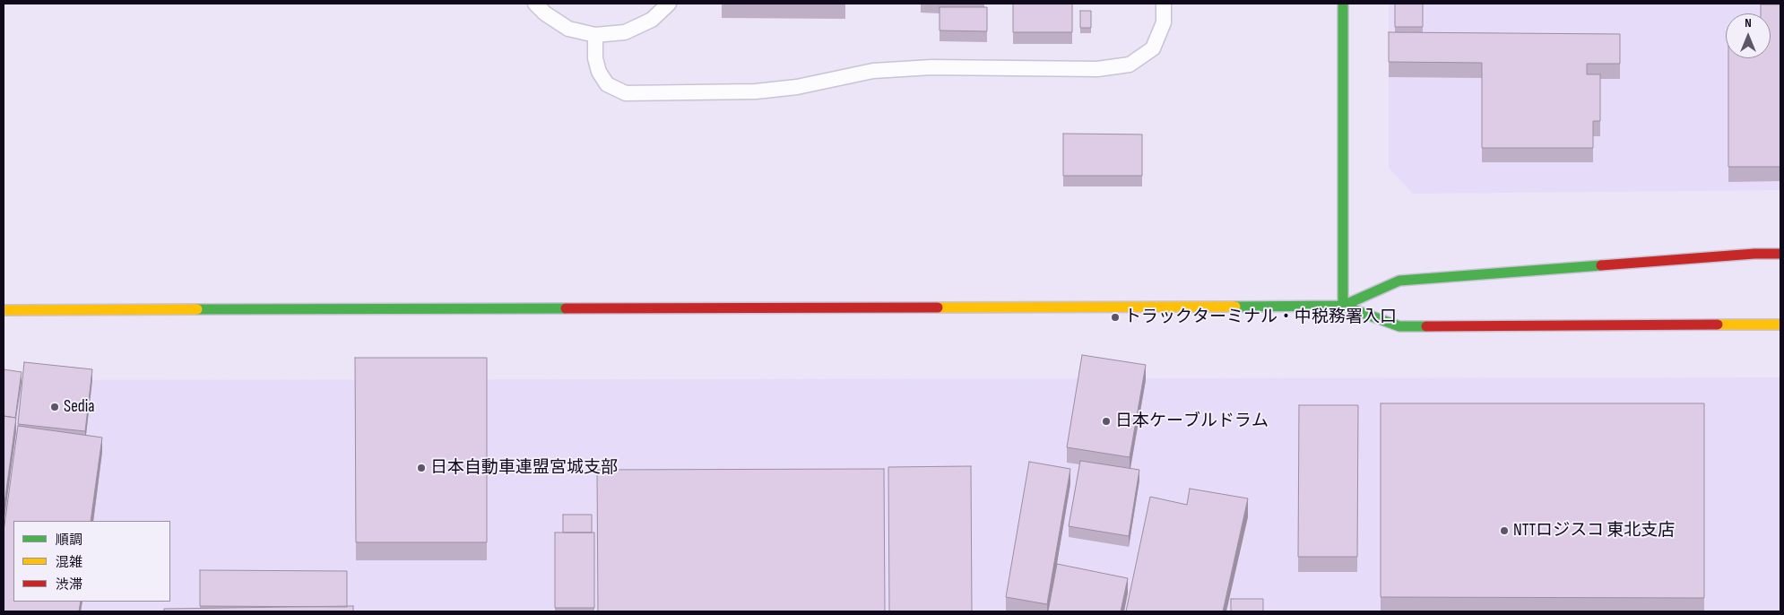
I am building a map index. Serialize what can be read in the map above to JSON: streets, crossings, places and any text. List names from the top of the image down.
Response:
{
  "places": [
    "トラックターミナル・中税務署入口",
    "Sedia",
    "日本ケーブルドラム",
    "日本自動車連盟宮城支部",
    "NTTロジスコ 東北支店"
  ],
  "legend": ["順調", "混雑", "渋滞"],
  "north": "top"
}
